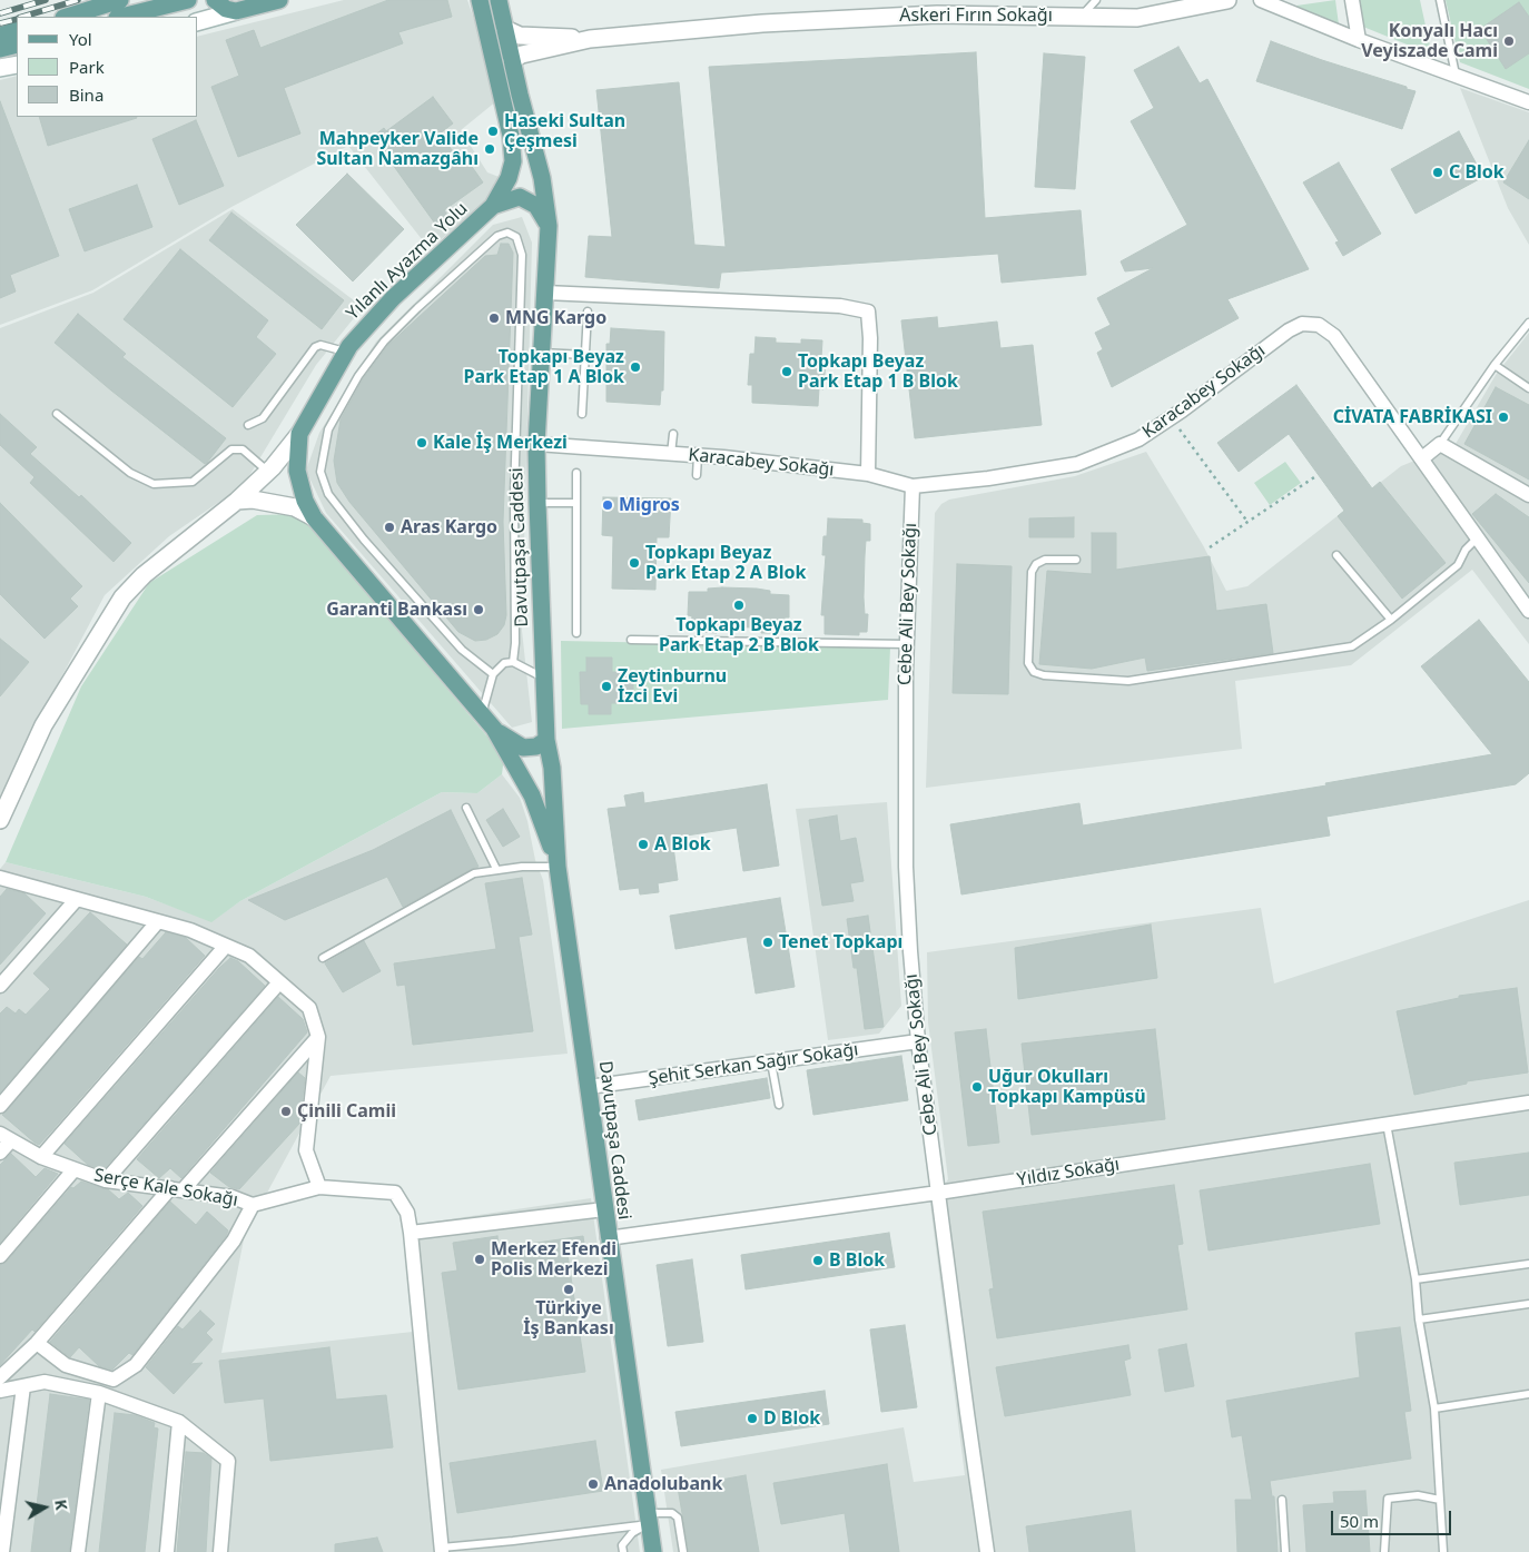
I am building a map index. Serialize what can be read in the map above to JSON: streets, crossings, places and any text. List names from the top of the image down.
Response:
{
  "streets": {
    "main road": ["Yılanlı Ayazma Yolu", "Davutpaşa Caddesi"],
    "street": [
      "Askeri Fırın Sokağı",
      "Karacabey Sokağı",
      "Cebe Ali Bey Sokağı",
      "Şehit Serkan Sağır Sokağı",
      "Yıldız Sokağı",
      "Serçe Kale Sokağı"
    ]
  },
  "crossings": [
    ["Askeri Fırın Sokağı", "Davutpaşa Caddesi"],
    ["Yılanlı Ayazma Yolu", "Davutpaşa Caddesi"],
    ["Karacabey Sokağı", "Davutpaşa Caddesi"],
    ["Karacabey Sokağı", "Cebe Ali Bey Sokağı"],
    ["Davutpaşa Caddesi", "Şehit Serkan Sağır Sokağı"],
    ["Davutpaşa Caddesi", "Yıldız Sokağı"],
    ["Cebe Ali Bey Sokağı", "Şehit Serkan Sağır Sokağı"],
    ["Cebe Ali Bey Sokağı", "Yıldız Sokağı"]
  ],
  "places": [
    "Konyalı Hacı Veyiszade Cami",
    "Haseki Sultan Çeşmesi",
    "Mahpeyker Valide Sultan Namazgâhı",
    "C Blok",
    "MNG Kargo",
    "Topkapı Beyaz Park Etap 1 A Blok",
    "Topkapı Beyaz Park Etap 1 B Blok",
    "CİVATA FABRİKASI",
    "Kale İş Merkezi",
    "Migros",
    "Aras Kargo",
    "Topkapı Beyaz Park Etap 2 A Blok",
    "Topkapı Beyaz Park Etap 2 B Blok",
    "Garanti Bankası",
    "Zeytinburnu İzci Evi",
    "A Blok",
    "Tenet Topkapı",
    "Uğur Okulları Topkapı Kampüsü",
    "Çinili Camii",
    "Merkez Efendi Polis Merkezi",
    "B Blok",
    "Türkiye İş Bankası",
    "D Blok",
    "Anadolubank"
  ],
  "legend": ["Yol", "Park", "Bina"],
  "scale_bar": "50 m",
  "north": "right"
}
